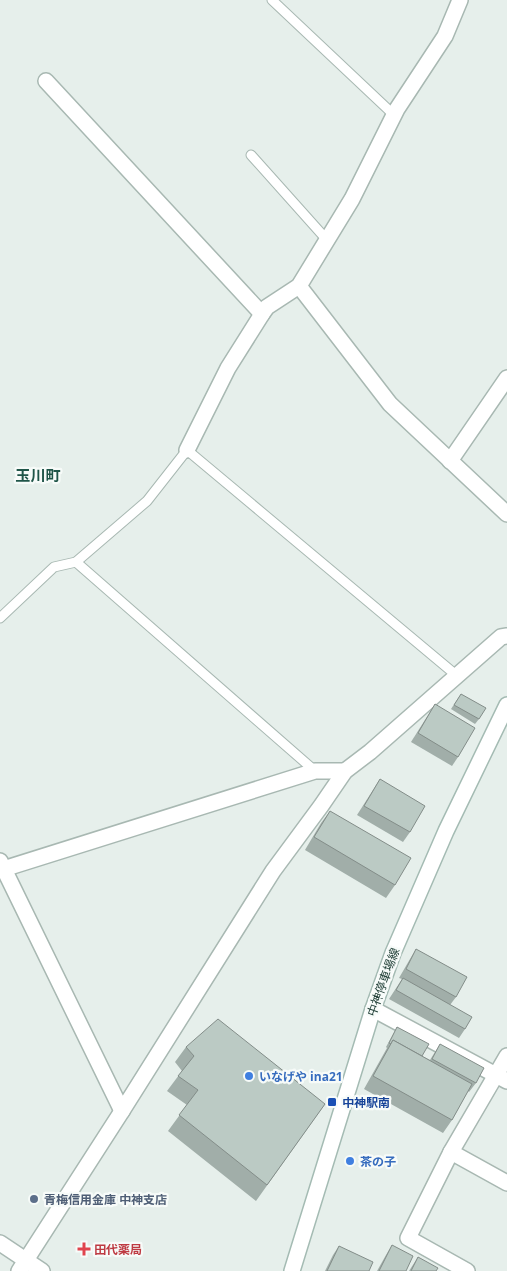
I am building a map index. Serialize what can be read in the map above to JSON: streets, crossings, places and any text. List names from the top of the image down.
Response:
{
  "streets": {
    "street": ["中神停車場線"]
  },
  "districts": ["玉川町"],
  "places": {
    "other": ["いなげや ina21", "茶の子", "青梅信用金庫 中神支店"],
    "transit": ["中神駅南"],
    "health": ["田代薬局"]
  }
}
